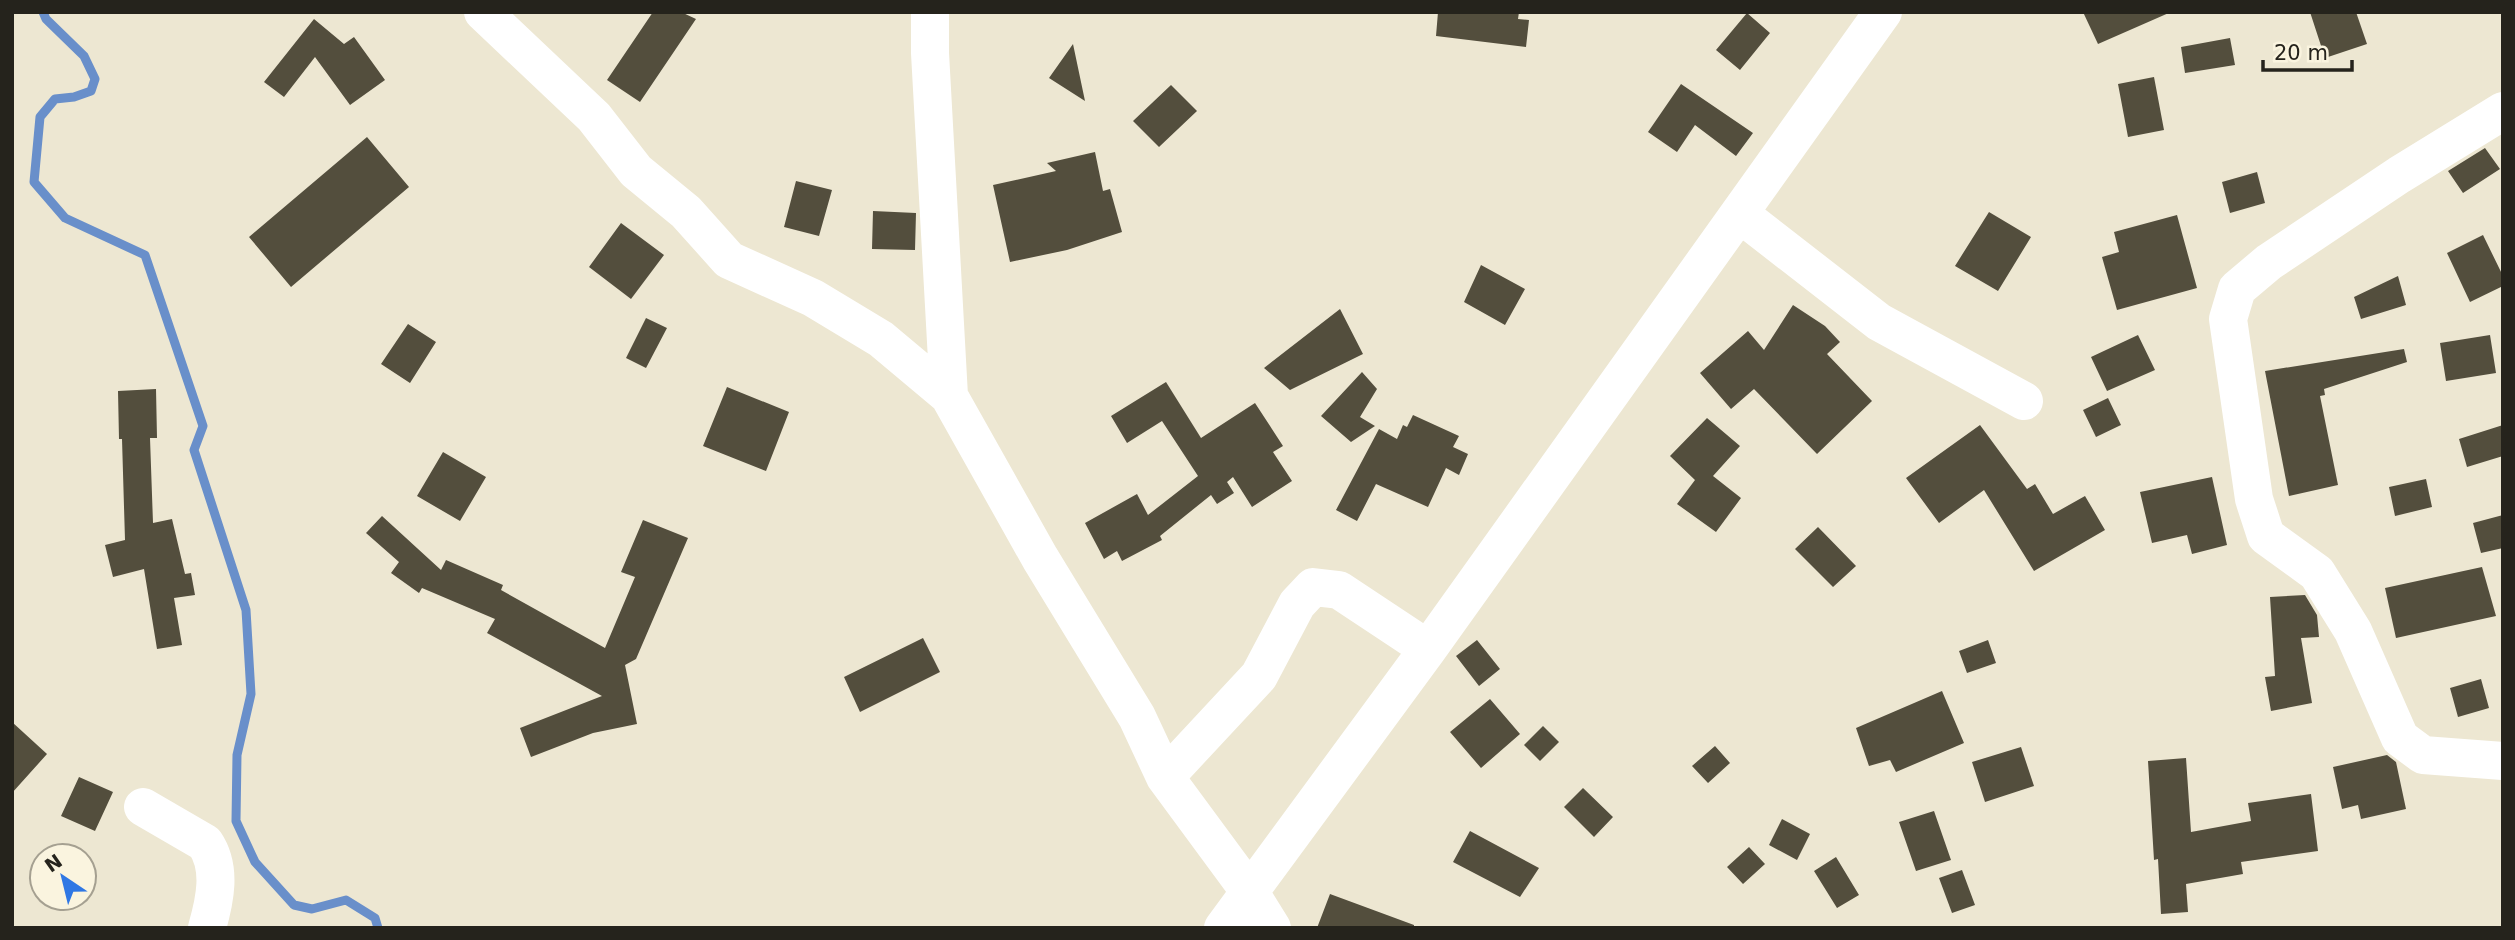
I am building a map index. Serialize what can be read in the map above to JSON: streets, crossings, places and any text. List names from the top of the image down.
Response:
{
  "scale_bar": "20 m",
  "north": "top left"
}
